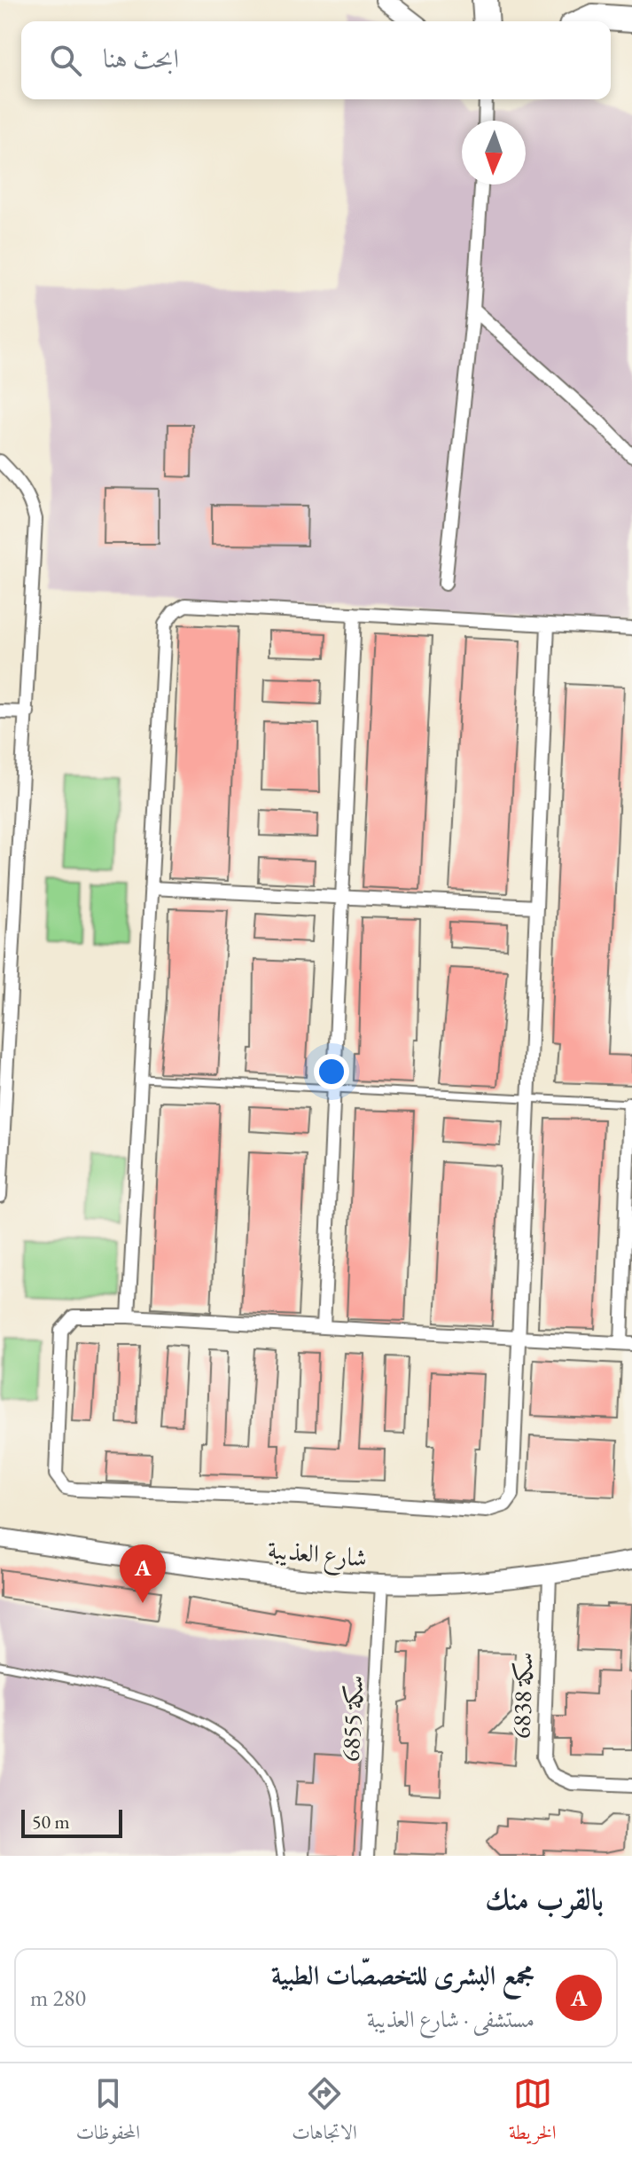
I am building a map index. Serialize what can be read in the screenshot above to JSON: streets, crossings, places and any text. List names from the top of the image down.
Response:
{
  "streets": {
    "street": ["شارع العذيبة", "سكة 6838", "سكة 6855"]
  },
  "crossings": [
    ["شارع العذيبة", "سكة 6838"],
    ["شارع العذيبة", "سكة 6855"]
  ],
  "scale_bar": "50 m",
  "north": "bottom",
  "page": {
    "search": "ابحث هنا",
    "pins": "A",
    "scale": "50 m",
    "heading": "بالقرب منك",
    "list": [
      {
        "mark": "A",
        "name": "مجمع البشرى للتخصصّات الطبية",
        "note": "مستشفى · شارع العذيبة",
        "value": "280 m"
      }
    ],
    "nav": ["الخريطة", "الاتجاهات", "المحفوظات"]
  }
}
